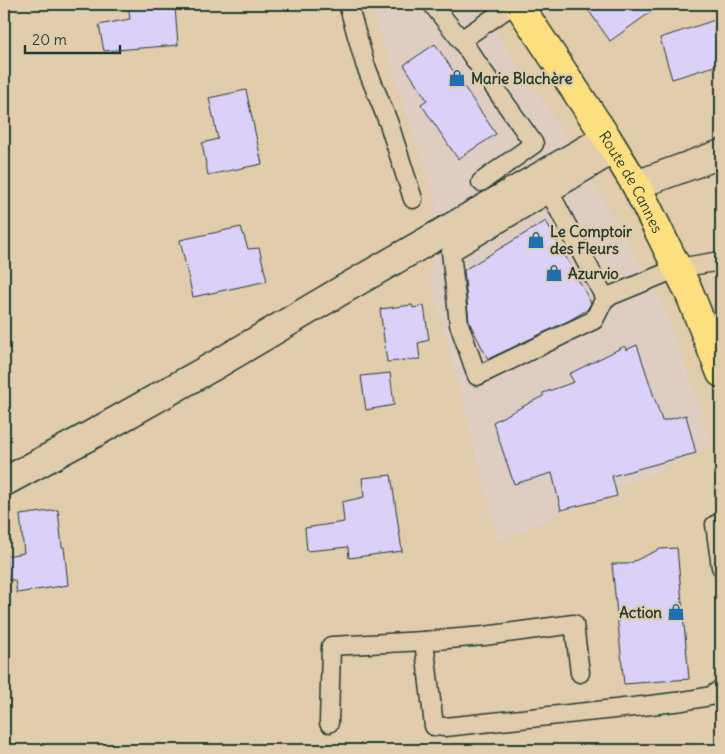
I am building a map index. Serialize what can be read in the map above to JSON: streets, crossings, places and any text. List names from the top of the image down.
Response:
{
  "streets": {
    "main road": ["Route de Cannes"]
  },
  "places": {
    "shop": [
      "Marie Blachère",
      "Le Comptoir des Fleurs",
      "Azurvio",
      "Action"
    ]
  },
  "scale_bar": "20 m"
}
